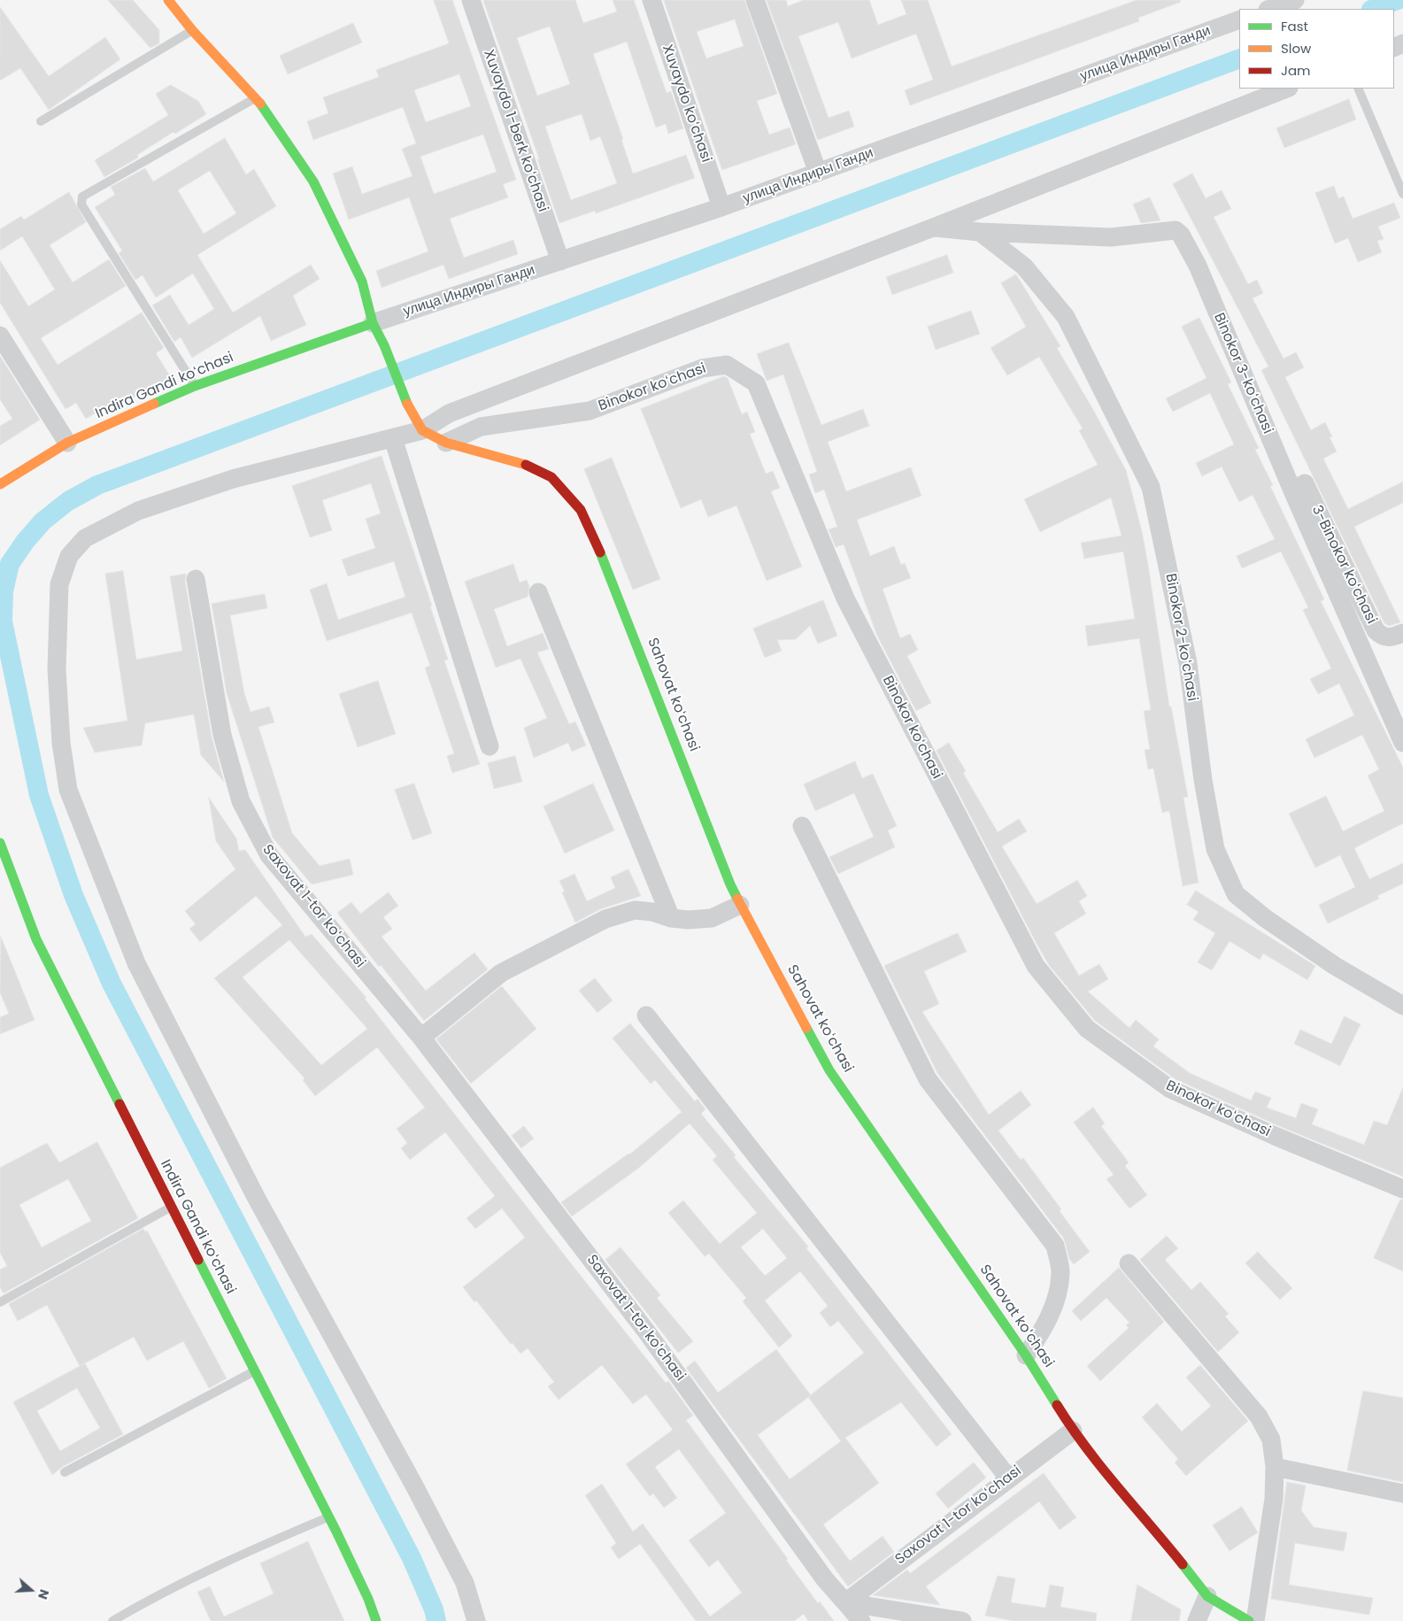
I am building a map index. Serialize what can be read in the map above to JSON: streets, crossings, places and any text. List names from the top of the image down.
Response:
{
  "streets": {
    "street": [
      "улица Индиры Ганди",
      "Xuvaydo koʻchasi",
      "Xuvaydo 1-berk koʻchasi",
      "Binokor 3-koʻchasi",
      "Indira Gandi koʻchasi",
      "Binokor koʻchasi",
      "3-Binokor koʻchasi",
      "Binokor 2-koʻchasi",
      "Sahovat koʻchasi",
      "Saxovat 1-tor koʻchasi"
    ]
  },
  "crossings": [
    ["улица Индиры Ганди", "Xuvaydo koʻchasi"],
    ["улица Индиры Ганди", "Xuvaydo 1-berk koʻchasi"],
    ["улица Индиры Ганди", "Indira Gandi koʻchasi"],
    ["Binokor 3-koʻchasi", "3-Binokor koʻchasi"],
    ["Binokor 3-koʻchasi", "Binokor 2-koʻchasi"],
    ["Binokor koʻchasi", "Sahovat koʻchasi"],
    ["Sahovat koʻchasi", "Saxovat 1-tor koʻchasi"]
  ],
  "legend": ["Fast", "Slow", "Jam"],
  "north": "right"
}
